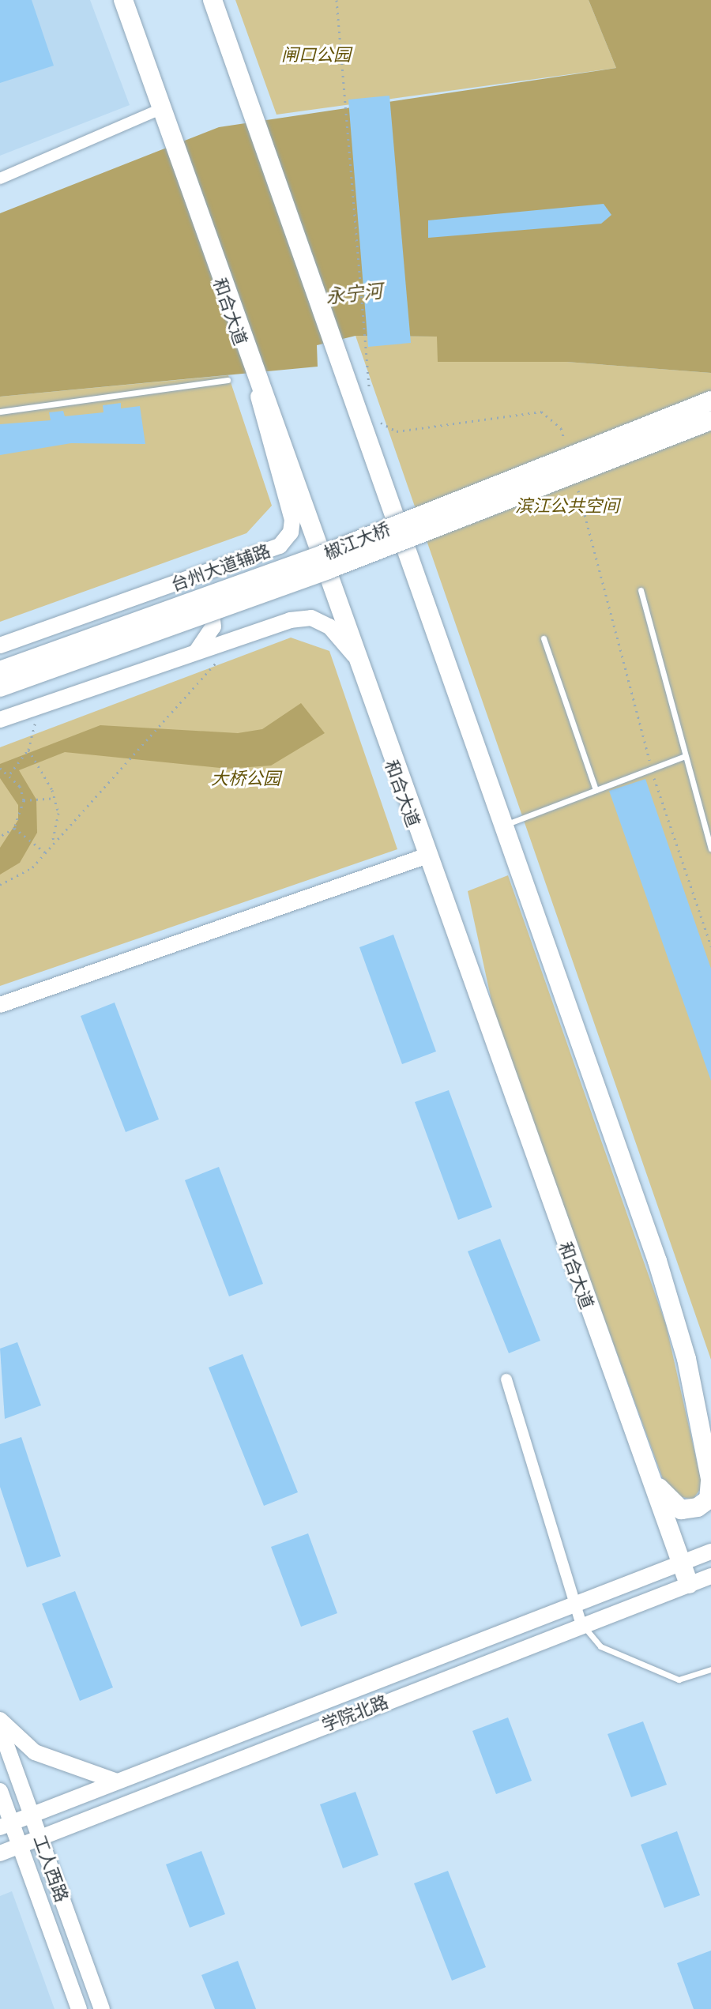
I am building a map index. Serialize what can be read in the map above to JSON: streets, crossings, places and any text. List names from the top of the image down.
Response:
{
  "streets": {
    "main road": [
      "和合大道",
      "椒江大桥",
      "台州大道辅路",
      "学院北路",
      "工人西路"
    ]
  },
  "crossings": [
    ["和合大道", "台州大道辅路"],
    ["和合大道", "学院北路"],
    ["学院北路", "工人西路"]
  ],
  "water": ["永宁河"],
  "parks": ["闸口公园", "滨江公共空间", "大桥公园"]
}
